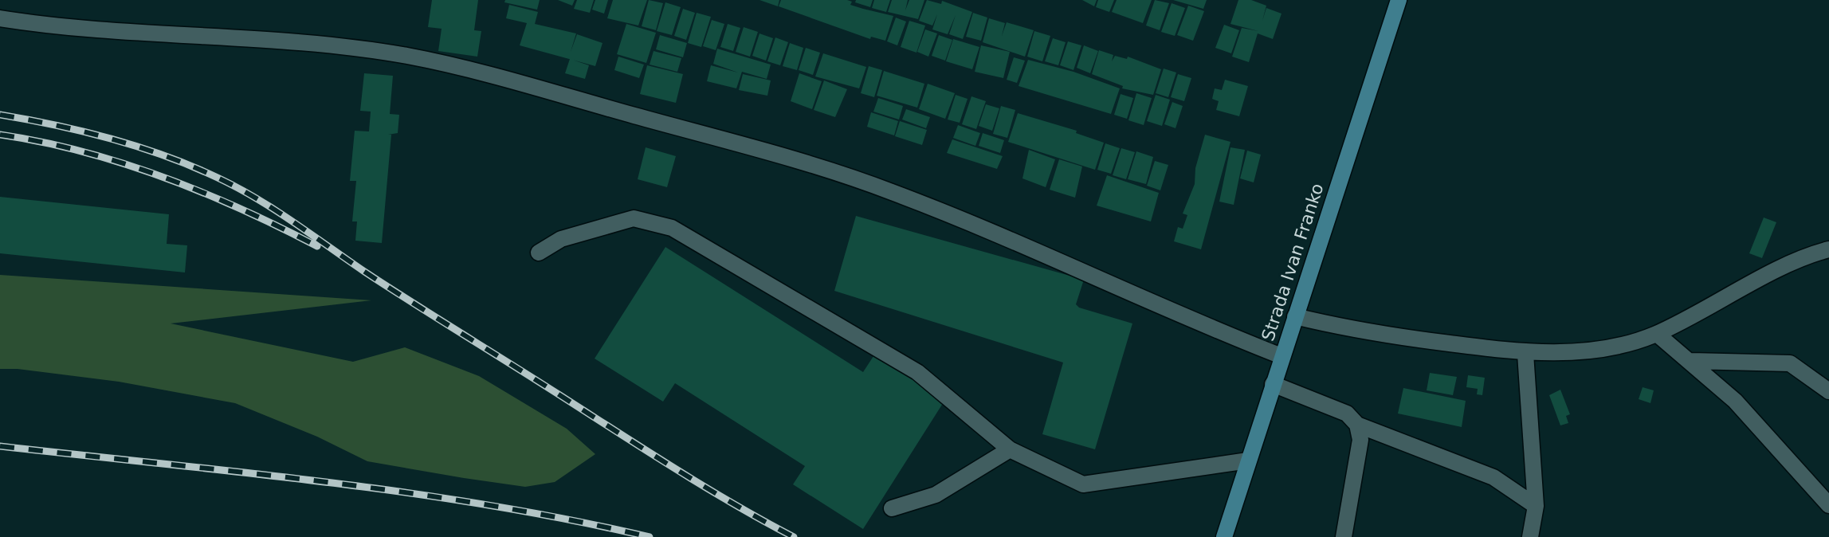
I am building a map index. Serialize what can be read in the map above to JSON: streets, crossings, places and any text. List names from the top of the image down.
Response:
{
  "streets": {
    "main road": ["Strada Ivan Franko"]
  }
}
